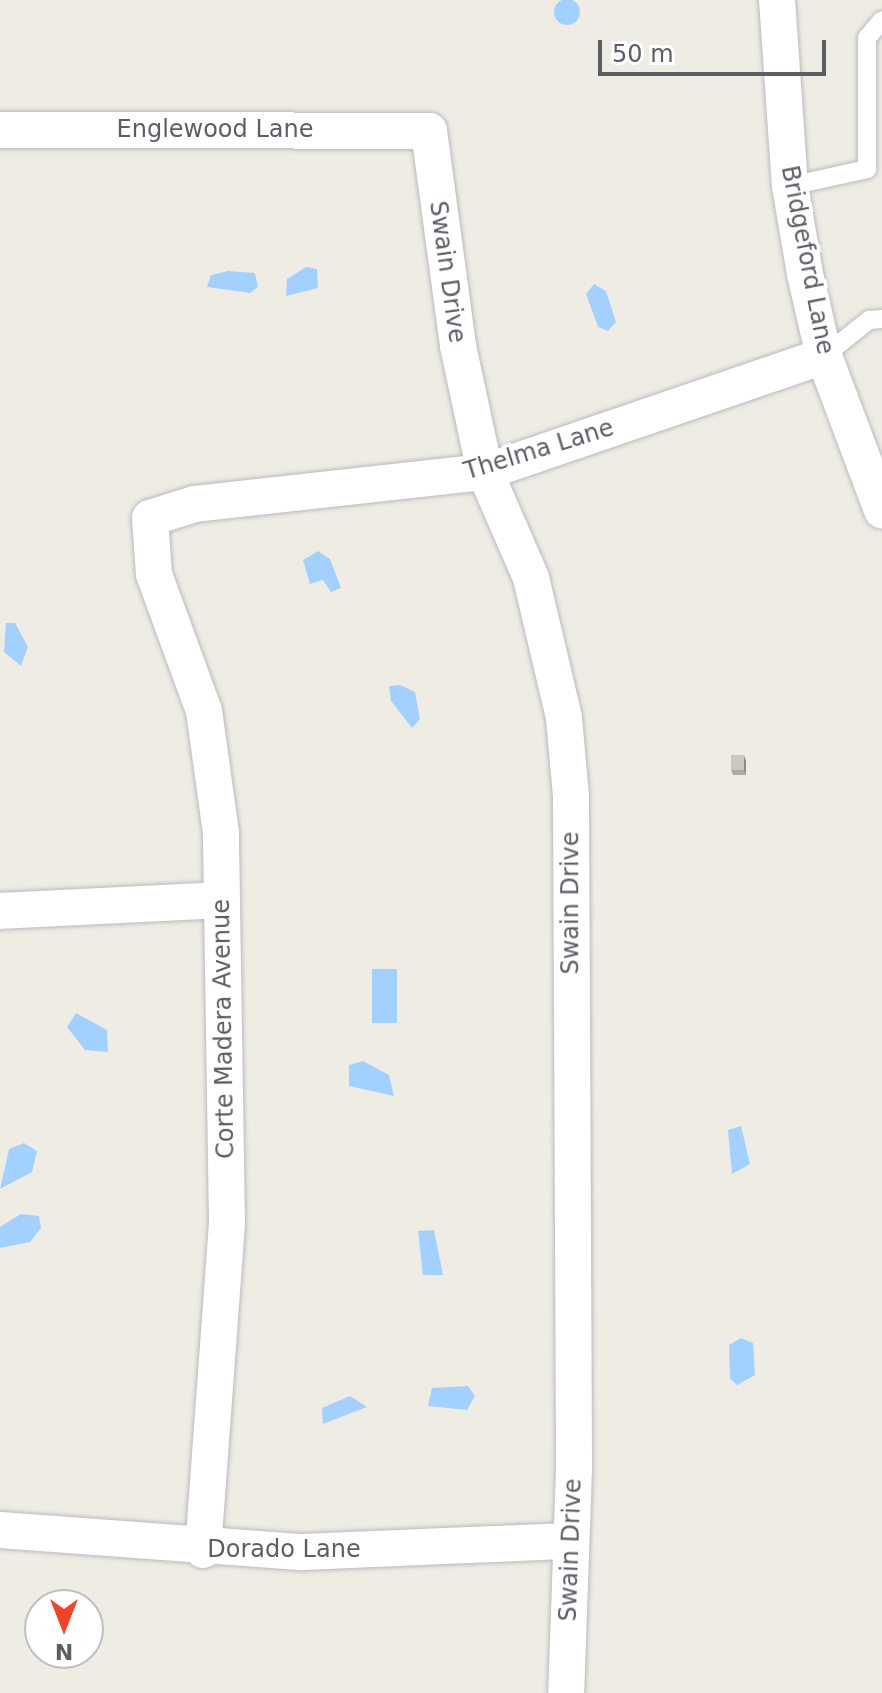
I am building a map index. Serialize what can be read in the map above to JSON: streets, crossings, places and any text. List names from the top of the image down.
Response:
{
  "streets": {
    "street": [
      "Englewood Lane",
      "Bridgeford Lane",
      "Swain Drive",
      "Thelma Lane",
      "Corte Madera Avenue",
      "Dorado Lane"
    ]
  },
  "crossings": [
    ["Englewood Lane", "Swain Drive"],
    ["Bridgeford Lane", "Thelma Lane"],
    ["Swain Drive", "Thelma Lane"],
    ["Swain Drive", "Dorado Lane"],
    ["Thelma Lane", "Corte Madera Avenue"],
    ["Corte Madera Avenue", "Dorado Lane"]
  ],
  "scale_bar": "50 m",
  "north": "bottom"
}
